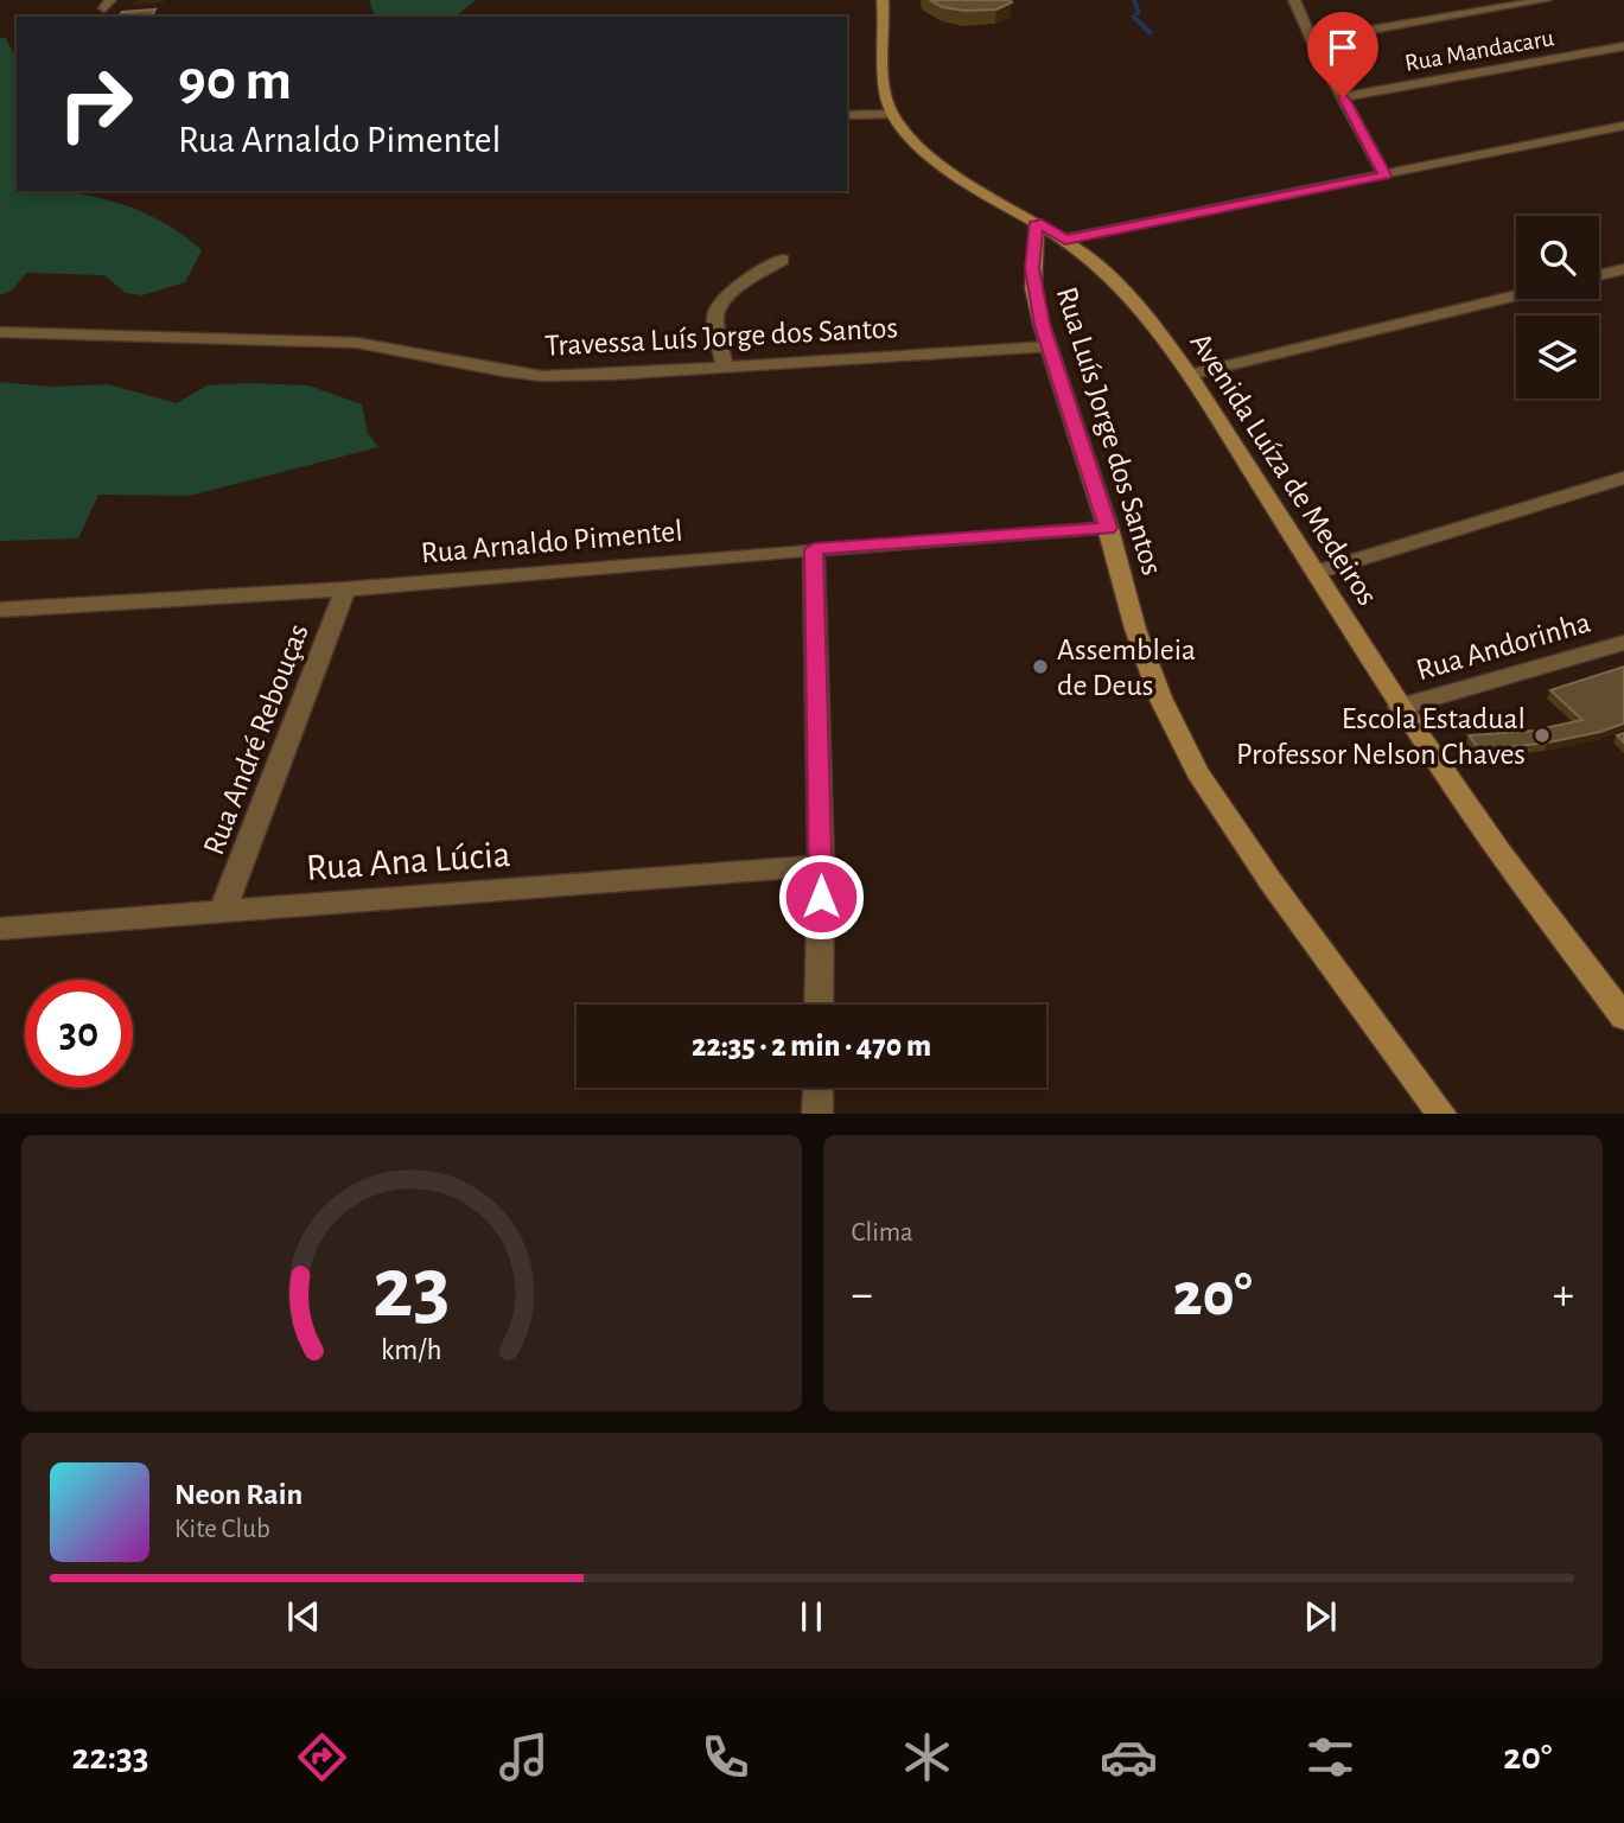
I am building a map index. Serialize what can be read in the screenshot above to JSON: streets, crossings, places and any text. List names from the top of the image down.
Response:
{
  "streets": {
    "street": [
      "Rua Mandacaru",
      "Travessa Luís Jorge dos Santos",
      "Rua Luís Jorge dos Santos",
      "Avenida Luíza de Medeiros",
      "Rua Arnaldo Pimentel",
      "Rua Andorinha",
      "Rua André Rebouças",
      "Rua Ana Lúcia"
    ]
  },
  "crossings": [
    ["Travessa Luís Jorge dos Santos", "Rua Luís Jorge dos Santos"],
    ["Rua Luís Jorge dos Santos", "Avenida Luíza de Medeiros"],
    ["Rua Luís Jorge dos Santos", "Rua Arnaldo Pimentel"],
    ["Avenida Luíza de Medeiros", "Rua Andorinha"],
    ["Rua Arnaldo Pimentel", "Rua André Rebouças"],
    ["Rua André Rebouças", "Rua Ana Lúcia"]
  ],
  "places": ["Assembleia de Deus", "Escola Estadual Professor Nelson Chaves"],
  "page": {
    "turn": ["90 m", "Rua Arnaldo Pimentel"],
    "limit": "30",
    "trip": "22:35 · 2 min · 470 m",
    "tile": "Clima",
    "heat": ["−", "20°", "+"],
    "song": ["Neon Rain", "Kite Club"],
    "tabs": ["22:33", "20°"],
    "gauge": ["23", "km/h"]
  }
}
